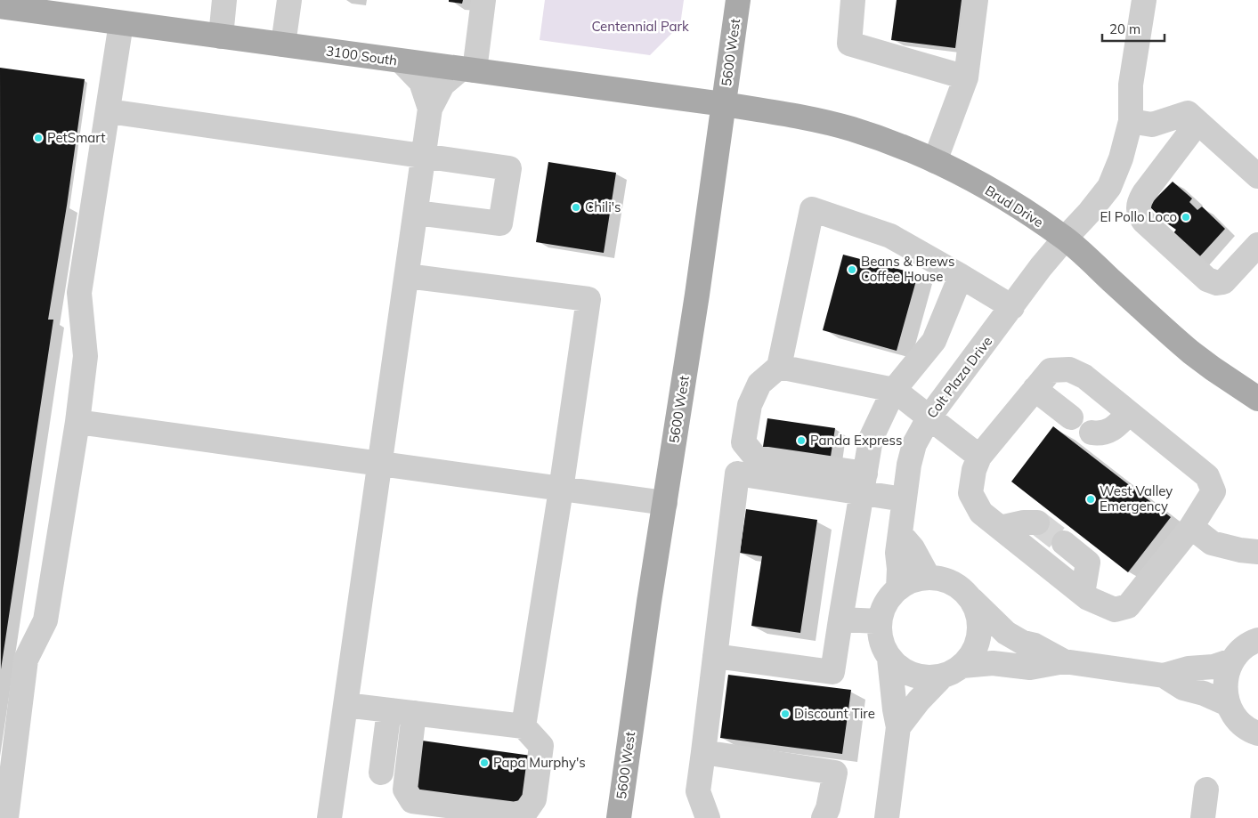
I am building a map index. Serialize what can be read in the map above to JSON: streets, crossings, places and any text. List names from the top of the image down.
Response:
{
  "streets": {
    "main road": ["5600 West", "3100 South", "Brud Drive"],
    "street": ["Colt Plaza Drive"]
  },
  "crossings": [
    ["5600 West", "3100 South"],
    ["5600 West", "Brud Drive"],
    ["3100 South", "Brud Drive"],
    ["Brud Drive", "Colt Plaza Drive"]
  ],
  "parks": ["Centennial Park"],
  "places": [
    "PetSmart",
    "Chili's",
    "El Pollo Loco",
    "Beans & Brews Coffee House",
    "Panda Express",
    "West Valley Emergency",
    "Discount Tire",
    "Papa Murphy's"
  ],
  "scale_bar": "20 m"
}
